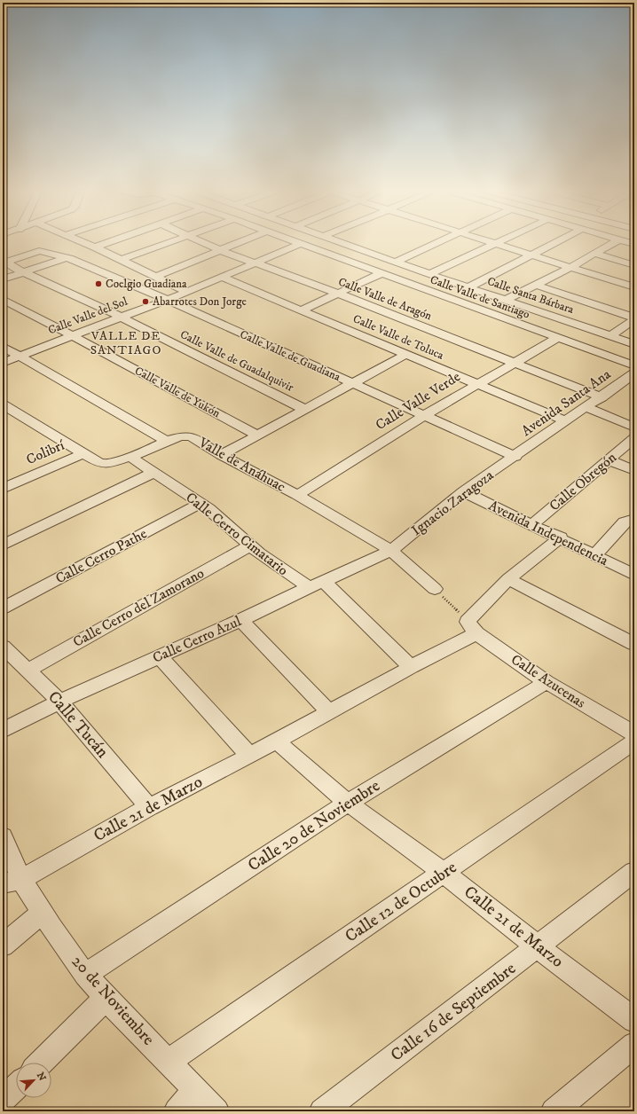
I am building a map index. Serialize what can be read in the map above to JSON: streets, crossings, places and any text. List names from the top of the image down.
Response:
{
  "streets": {
    "street": [
      "Calle Santa Bárbara",
      "Calle Valle de Santiago",
      "Calle Valle de Aragón",
      "Calle Valle del Sol",
      "Calle Valle de Toluca",
      "Calle Valle de Guadiana",
      "Calle Valle de Guadalquivir",
      "Calle Valle de Yukón",
      "Calle Valle Verde",
      "Avenida Santa Ana",
      "Colibrí",
      "Valle de Anáhuac",
      "Calle Obregón",
      "Ignacio Zaragoza",
      "Avenida Independencia",
      "Calle Cerro Cimatario",
      "Calle Cerro Pathe",
      "Calle Cerro del Zamorano",
      "Calle Cerro Azul",
      "Calle Azucenas",
      "Calle Tucán",
      "Calle 21 de Marzo",
      "Calle 20 de Noviembre",
      "Calle 12 de Octubre",
      "20 de Noviembre",
      "Calle 16 de Septiembre"
    ]
  },
  "crossings": [
    ["Calle Valle de Santiago", "Calle Valle del Sol"],
    ["Calle Valle de Santiago", "Calle Valle Verde"],
    ["Calle Valle de Aragón", "Calle Valle del Sol"],
    ["Calle Valle de Aragón", "Calle Valle Verde"],
    ["Calle Valle de Aragón", "Avenida Santa Ana"],
    ["Calle Valle del Sol", "Calle Valle de Toluca"],
    ["Calle Valle del Sol", "Calle Valle de Guadiana"],
    ["Calle Valle del Sol", "Calle Valle de Guadalquivir"],
    ["Calle Valle del Sol", "Calle Valle de Yukón"],
    ["Calle Valle de Toluca", "Calle Valle Verde"],
    ["Calle Valle de Toluca", "Avenida Santa Ana"],
    ["Calle Valle de Guadiana", "Calle Valle de Guadalquivir"],
    ["Calle Valle de Guadiana", "Calle Valle Verde"],
    ["Calle Valle de Guadiana", "Avenida Santa Ana"],
    ["Calle Valle de Guadiana", "Ignacio Zaragoza"],
    ["Calle Valle Verde", "Valle de Anáhuac"],
    ["Avenida Santa Ana", "Ignacio Zaragoza"],
    ["Colibrí", "Valle de Anáhuac"],
    ["Valle de Anáhuac", "Ignacio Zaragoza"],
    ["Valle de Anáhuac", "Calle Cerro Cimatario"],
    ["Valle de Anáhuac", "Calle Cerro Azul"],
    ["Calle Obregón", "Avenida Independencia"],
    ["Ignacio Zaragoza", "Avenida Independencia"],
    ["Ignacio Zaragoza", "Calle Cerro Azul"],
    ["Avenida Independencia", "Calle 21 de Marzo"],
    ["Calle Cerro Cimatario", "Calle Cerro Pathe"],
    ["Calle Cerro Cimatario", "Calle Cerro del Zamorano"],
    ["Calle Cerro Cimatario", "Calle Cerro Azul"],
    ["Calle Cerro del Zamorano", "Calle Tucán"],
    ["Calle Cerro Azul", "Calle Tucán"],
    ["Calle Azucenas", "Calle 21 de Marzo"],
    ["Calle Azucenas", "Calle 20 de Noviembre"],
    ["Calle Tucán", "Calle 21 de Marzo"],
    ["Calle 21 de Marzo", "Calle 20 de Noviembre"],
    ["Calle 21 de Marzo", "Calle 12 de Octubre"],
    ["Calle 21 de Marzo", "20 de Noviembre"],
    ["Calle 21 de Marzo", "Calle 16 de Septiembre"],
    ["Calle 20 de Noviembre", "20 de Noviembre"],
    ["Calle 12 de Octubre", "20 de Noviembre"]
  ],
  "districts": ["VALLE DE SANTIAGO"],
  "places": ["Coelgio Guadiana", "Abarrotes Don Jorge"],
  "north": "top right"
}
